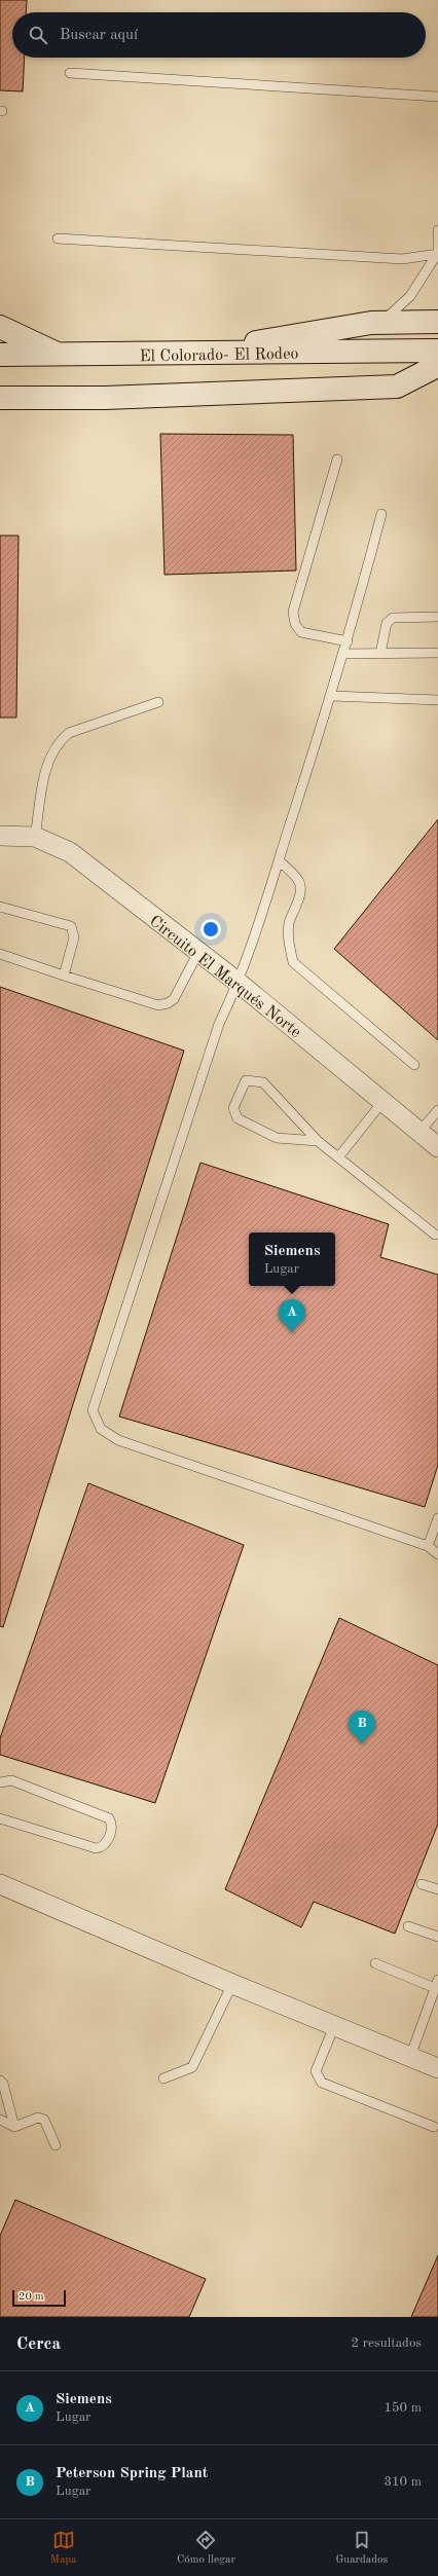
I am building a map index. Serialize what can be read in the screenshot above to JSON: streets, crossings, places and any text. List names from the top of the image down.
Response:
{
  "streets": {
    "main road": ["El Colorado- El Rodeo"],
    "street": ["Circuito El Marqués Norte"]
  },
  "scale_bar": "20 m",
  "page": {
    "search": "Buscar aquí",
    "popup": ["Siemens", "Lugar"],
    "pins": ["A", "B"],
    "scale": "20 m",
    "heading": ["Cerca", "2 resultados"],
    "list": [
      {
        "mark": "A",
        "name": "Siemens",
        "note": "Lugar",
        "value": "150 m"
      },
      {
        "mark": "B",
        "name": "Peterson Spring Plant",
        "note": "Lugar",
        "value": "310 m"
      }
    ],
    "nav": ["Mapa", "Cómo llegar", "Guardados"]
  }
}
